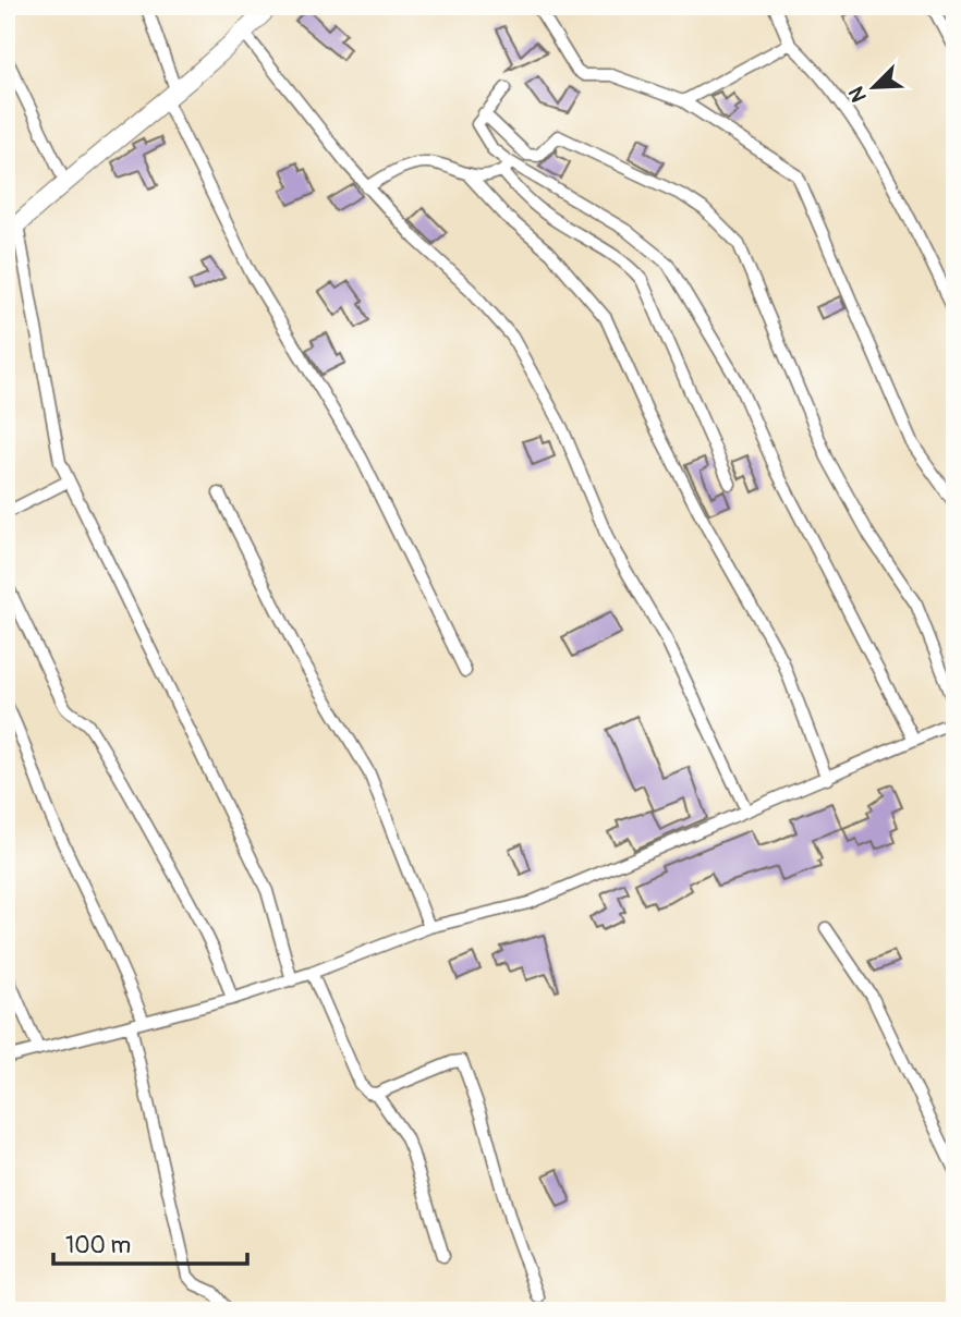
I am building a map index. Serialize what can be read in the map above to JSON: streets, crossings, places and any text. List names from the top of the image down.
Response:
{
  "scale_bar": "100 m",
  "north": "bottom left"
}
